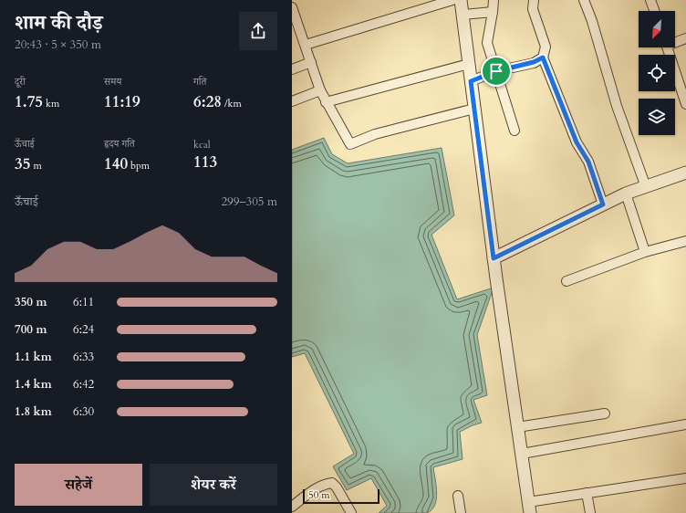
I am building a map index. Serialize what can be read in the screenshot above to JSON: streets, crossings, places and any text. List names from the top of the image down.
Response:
{
  "scale_bar": "50 m",
  "north": "bottom left",
  "page": {
    "heading": ["शाम की दौड़", "20:43 · 5 × 350 m"],
    "stats": [
      ["दूरी", "1.75 km"],
      ["समय", "11:19"],
      ["गति", "6:28 /km"],
      ["ऊँचाई", "35 m"],
      ["हृदय गति", "140 bpm"],
      ["kcal", "113"]
    ],
    "chart": ["ऊँचाई", "299–305 m"],
    "list": [
      {
        "name": "350 m",
        "note": "6:11"
      },
      {
        "name": "700 m",
        "note": "6:24"
      },
      {
        "name": "1.1 km",
        "note": "6:33"
      },
      {
        "name": "1.4 km",
        "note": "6:42"
      },
      {
        "name": "1.8 km",
        "note": "6:30"
      }
    ],
    "buttons": ["सहेजें", "शेयर करें"],
    "scale": "50 m"
  }
}
